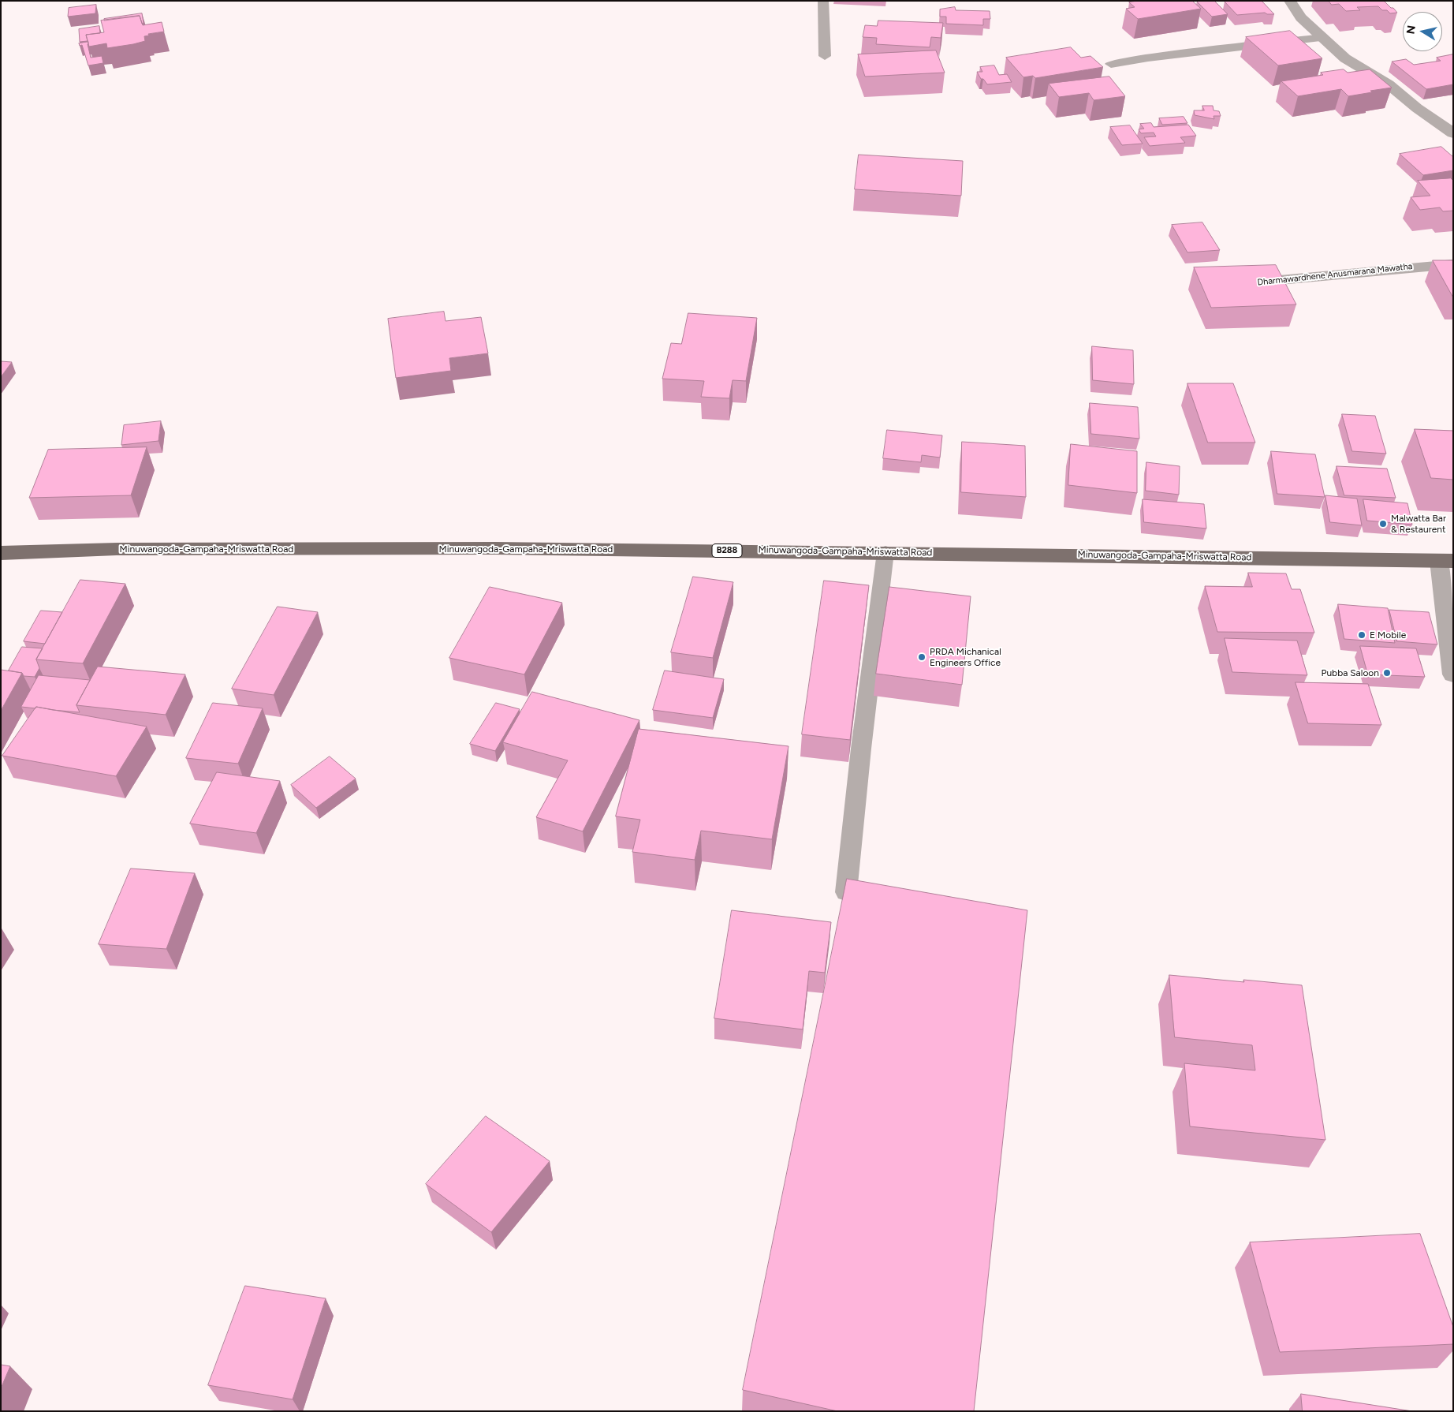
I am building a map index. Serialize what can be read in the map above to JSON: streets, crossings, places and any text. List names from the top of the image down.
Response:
{
  "streets": {
    "main road": ["Minuwangoda-Gampaha-Mriswatta Road", "B288"],
    "street": ["Dharmawardhene Anusmarana Mawatha"]
  },
  "places": [
    "Malwatta Bar & Restaurent",
    "E Mobile",
    "PRDA Michanical Engineers Office",
    "Pubba Saloon"
  ],
  "north": "left"
}
